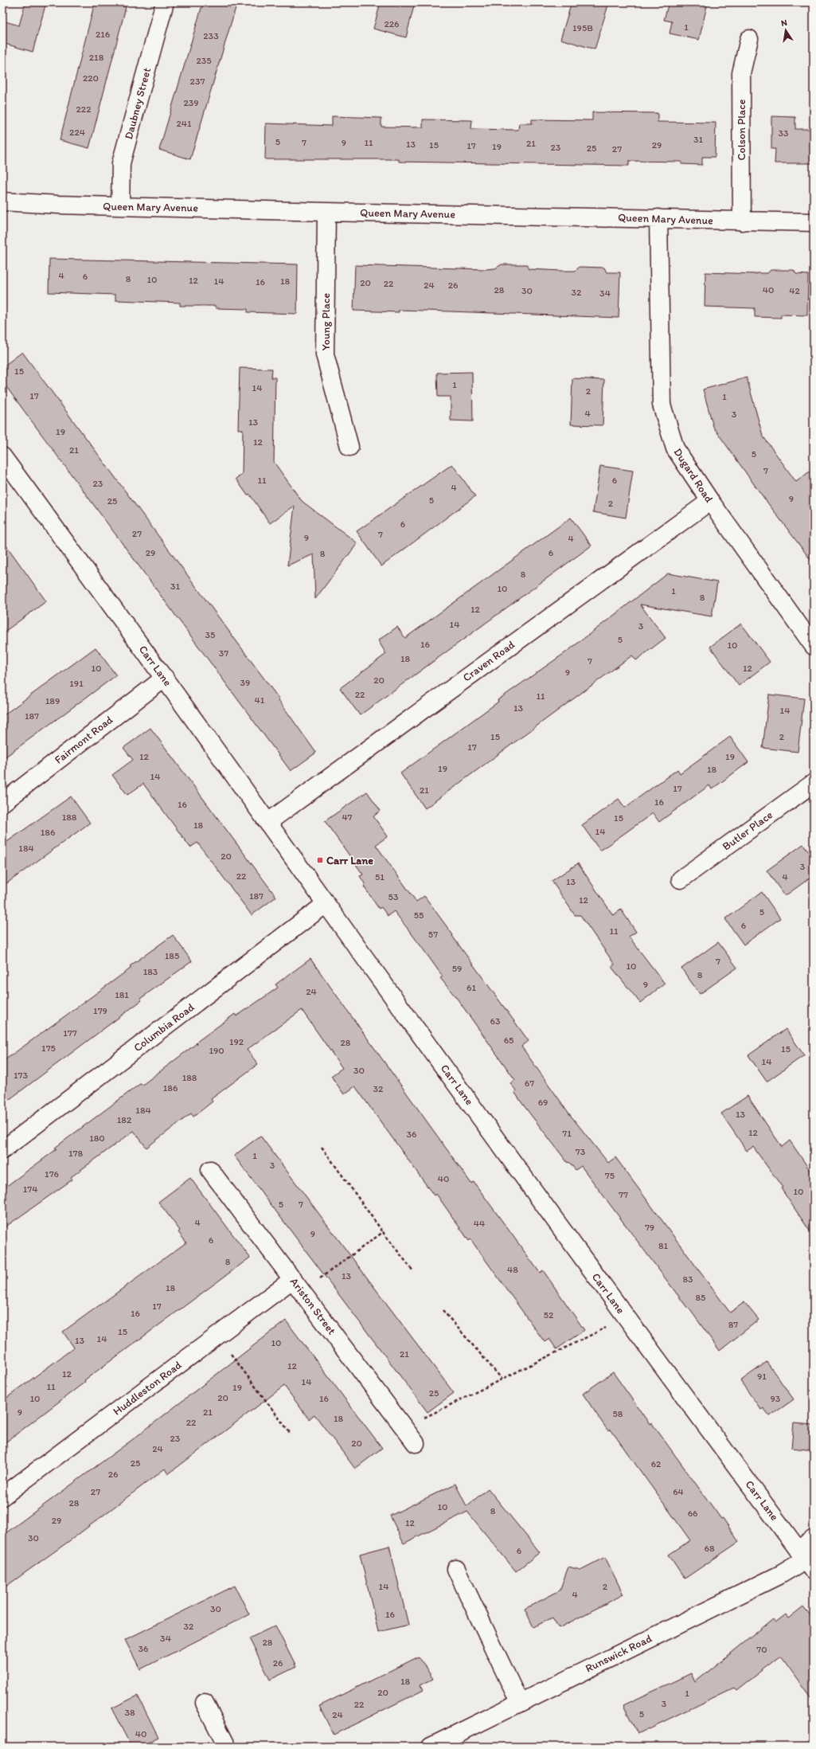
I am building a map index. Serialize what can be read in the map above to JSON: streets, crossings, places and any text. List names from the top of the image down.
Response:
{
  "streets": {
    "street": [
      "Daubney Street",
      "Colson Place",
      "Queen Mary Avenue",
      "Young Place",
      "Dugard Road",
      "Craven Road",
      "Carr Lane",
      "Fairmont Road",
      "Butler Place",
      "Columbia Road",
      "Ariston Street",
      "Huddleston Road",
      "Runswick Road"
    ]
  },
  "crossings": [
    ["Daubney Street", "Queen Mary Avenue"],
    ["Colson Place", "Queen Mary Avenue"],
    ["Queen Mary Avenue", "Young Place"],
    ["Queen Mary Avenue", "Dugard Road"],
    ["Dugard Road", "Craven Road"],
    ["Craven Road", "Carr Lane"],
    ["Carr Lane", "Fairmont Road"],
    ["Carr Lane", "Columbia Road"],
    ["Carr Lane", "Runswick Road"],
    ["Ariston Street", "Huddleston Road"]
  ],
  "places": {
    "transit": ["Carr Lane"]
  },
  "house_numbers": [
    "226",
    "1",
    "195B",
    "216",
    "233",
    "218",
    "235",
    "220",
    "237",
    "239",
    "222",
    "241",
    "224",
    "33",
    "31",
    "5",
    "7",
    "9",
    "11",
    "21",
    "13",
    "15",
    "29",
    "17",
    "19",
    "23",
    "25",
    "27",
    "4",
    "6",
    "8",
    "10",
    "12",
    "14",
    "18",
    "16",
    "20",
    "22",
    "24",
    "26",
    "28",
    "40",
    "30",
    "42",
    "32",
    "34",
    "15",
    "1",
    "14",
    "2",
    "17",
    "1",
    "4",
    "3",
    "13",
    "19",
    "12",
    "21",
    "5",
    "7",
    "11",
    "6",
    "23",
    "4",
    "9",
    "5",
    "25",
    "2",
    "6",
    "27",
    "7",
    "9",
    "4",
    "29",
    "6",
    "8",
    "8",
    "31",
    "10",
    "1",
    "8",
    "12",
    "14",
    "3",
    "35",
    "5",
    "16",
    "10",
    "37",
    "18",
    "7",
    "10",
    "12",
    "9",
    "20",
    "39",
    "191",
    "22",
    "11",
    "41",
    "189",
    "13",
    "14",
    "187",
    "15",
    "2",
    "17",
    "12",
    "19",
    "19",
    "18",
    "14",
    "17",
    "21",
    "16",
    "16",
    "188",
    "47",
    "15",
    "18",
    "14",
    "186",
    "184",
    "20",
    "3",
    "22",
    "51",
    "4",
    "13",
    "187",
    "53",
    "12",
    "5",
    "55",
    "6",
    "11",
    "57",
    "185",
    "7",
    "10",
    "59",
    "183",
    "8",
    "9",
    "61",
    "24",
    "181",
    "179",
    "63",
    "177",
    "65",
    "192",
    "28",
    "175",
    "15",
    "190",
    "14",
    "30",
    "173",
    "188",
    "67",
    "186",
    "32",
    "69",
    "184",
    "13",
    "182",
    "12",
    "71",
    "36",
    "180",
    "73",
    "178",
    "1",
    "3",
    "176",
    "75",
    "40",
    "174",
    "10",
    "77",
    "5",
    "7",
    "4",
    "44",
    "79",
    "9",
    "6",
    "81",
    "8",
    "48",
    "13",
    "83",
    "18",
    "85",
    "17",
    "16",
    "52",
    "87",
    "15",
    "14",
    "13",
    "10",
    "21",
    "12",
    "12",
    "91",
    "14",
    "11",
    "19",
    "25",
    "20",
    "10",
    "16",
    "93",
    "9",
    "21",
    "58",
    "18",
    "22",
    "23",
    "20",
    "24",
    "25",
    "62",
    "26",
    "27",
    "64",
    "28",
    "10",
    "8",
    "66",
    "29",
    "12",
    "30",
    "68",
    "6",
    "14",
    "2",
    "4",
    "30",
    "16",
    "32",
    "34",
    "28",
    "36",
    "70",
    "26",
    "18",
    "20",
    "1",
    "3",
    "22",
    "38",
    "5",
    "24",
    "40"
  ],
  "north": "top"
}
